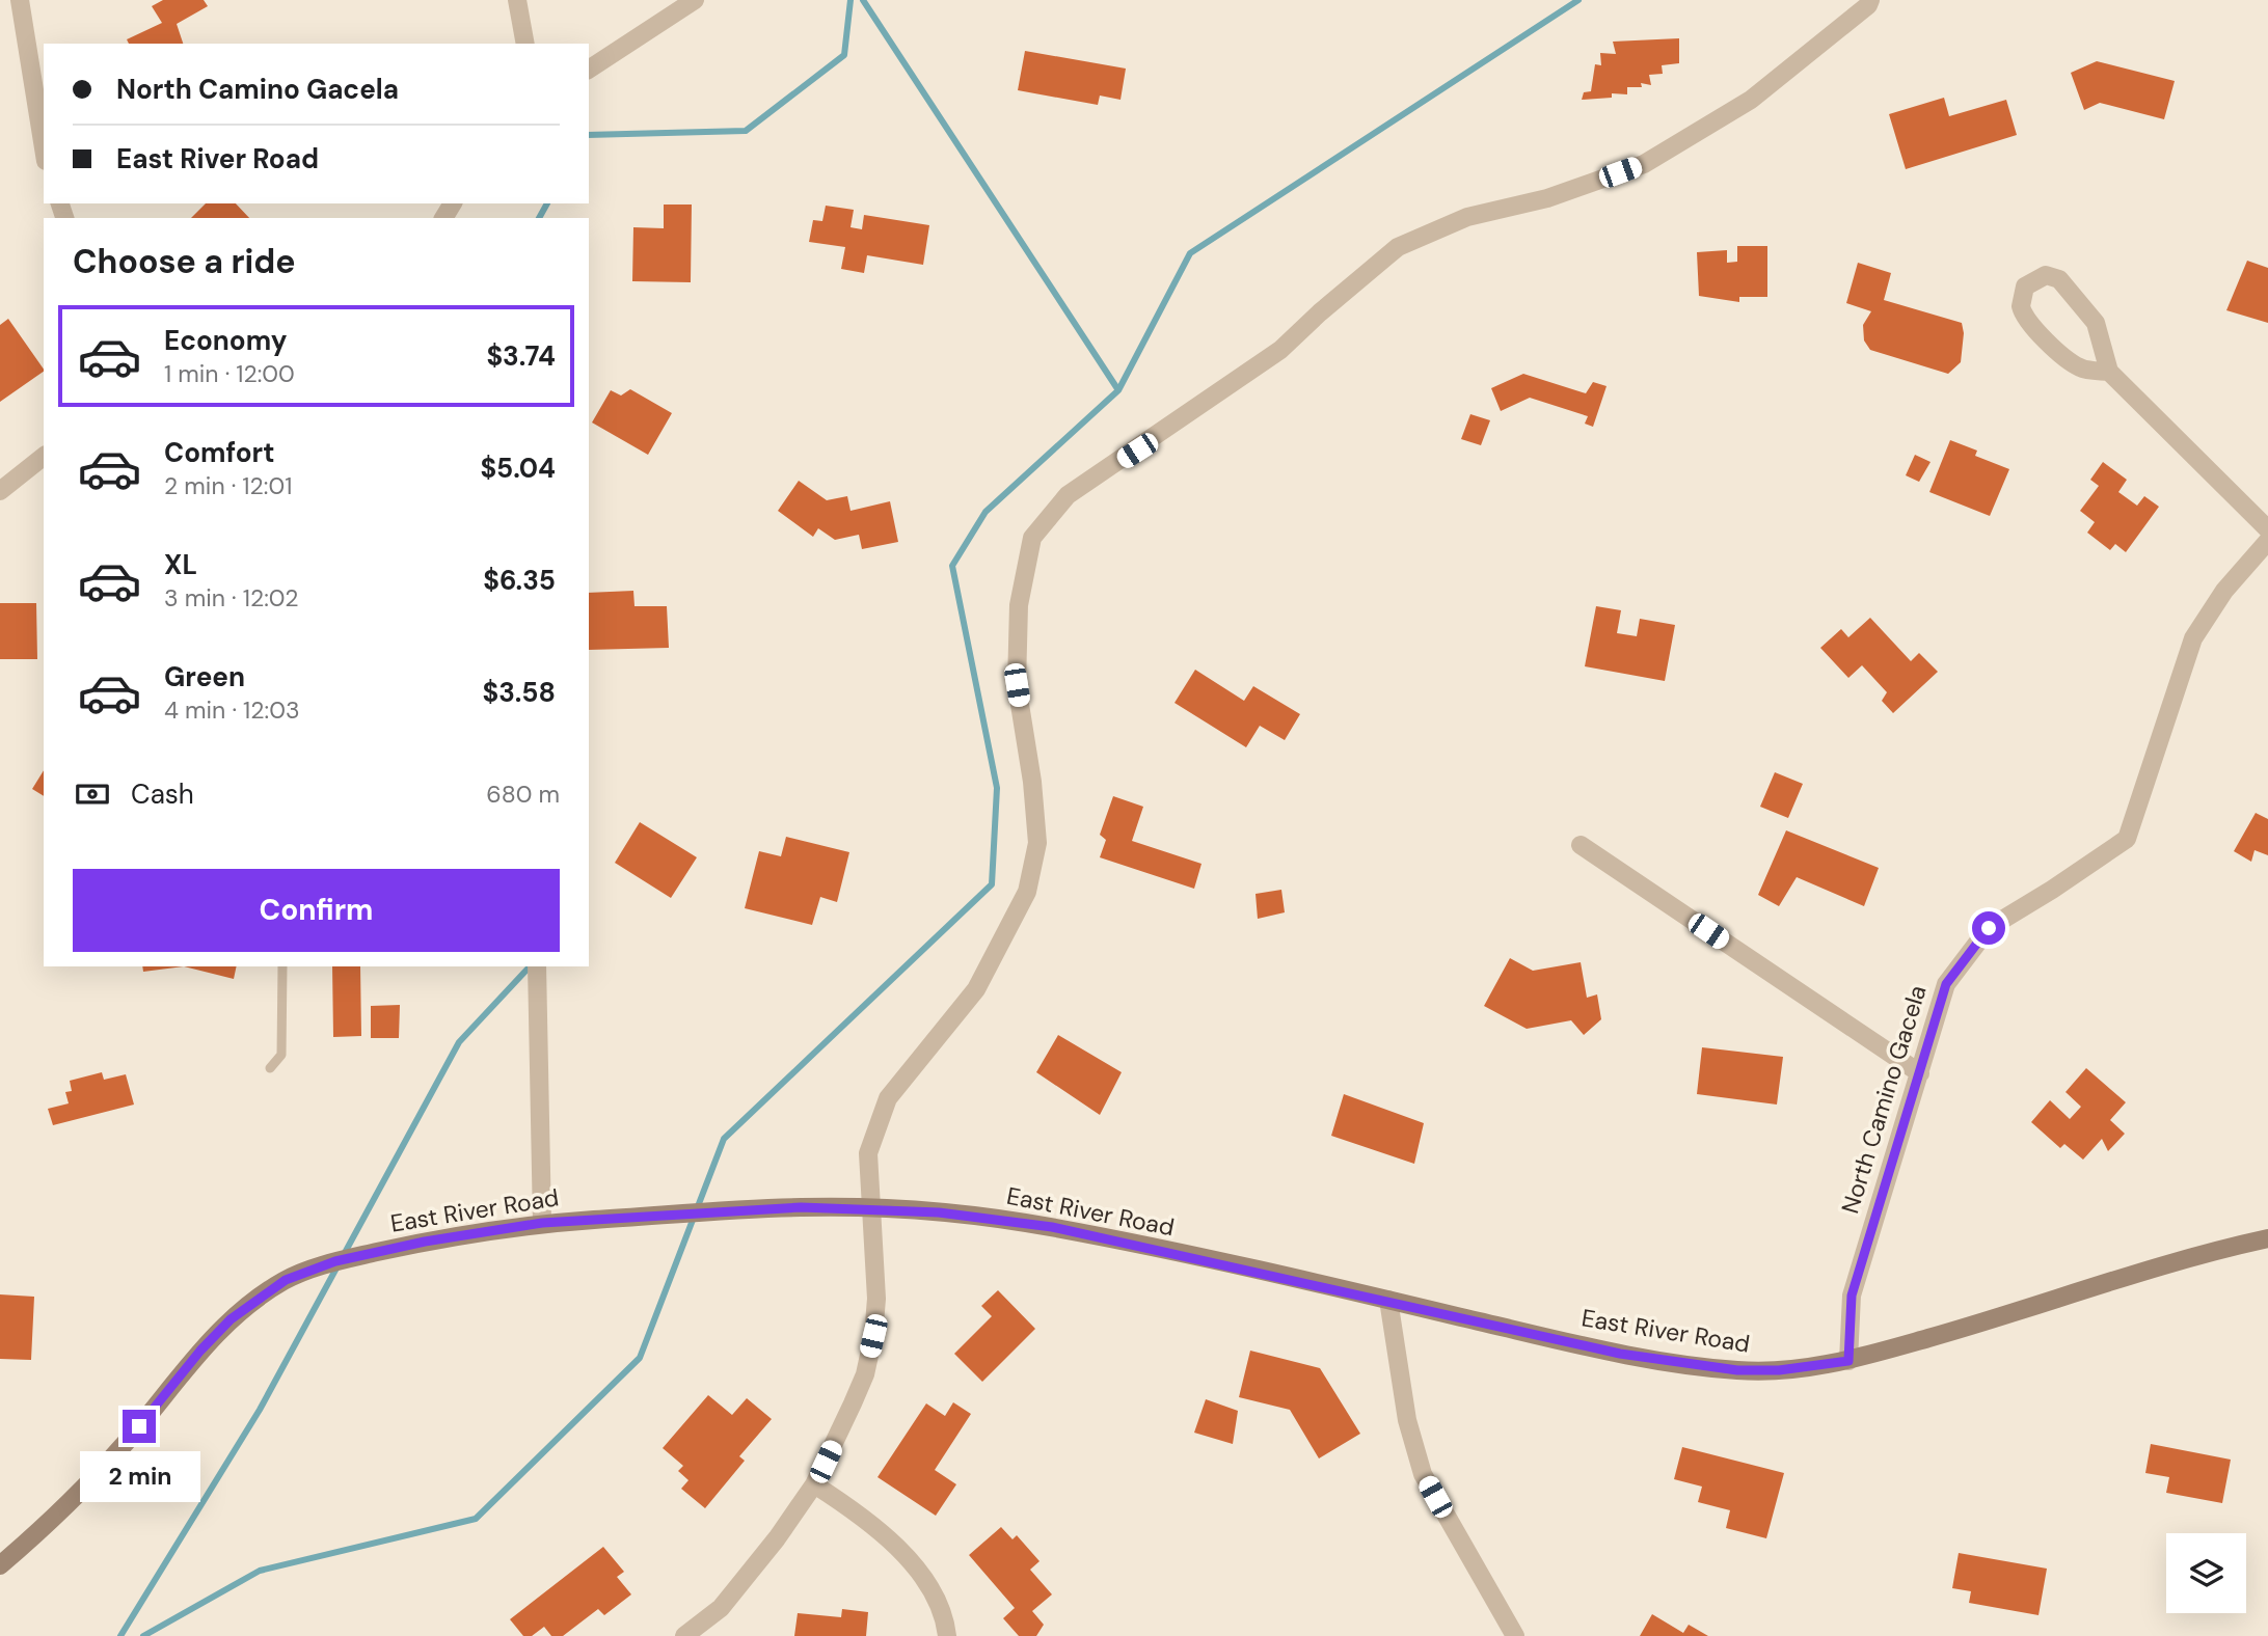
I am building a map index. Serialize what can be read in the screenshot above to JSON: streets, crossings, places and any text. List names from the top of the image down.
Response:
{
  "streets": {
    "street": ["North Camino Gacela", "East River Road"]
  },
  "crossings": [
    ["North Camino Gacela", "East River Road"]
  ],
  "page": {
    "banner": ["North Camino Gacela", "East River Road"],
    "heading": "Choose a ride",
    "list": [
      {
        "name": "Economy",
        "note": "1 min · 12:00",
        "value": "$3.74"
      },
      {
        "name": "Comfort",
        "note": "2 min · 12:01",
        "value": "$5.04"
      },
      {
        "name": "XL",
        "note": "3 min · 12:02",
        "value": "$6.35"
      },
      {
        "name": "Green",
        "note": "4 min · 12:03",
        "value": "$3.58"
      }
    ],
    "pay": ["Cash", "680 m"],
    "buttons": "Confirm",
    "bubble": "2 min"
  }
}
